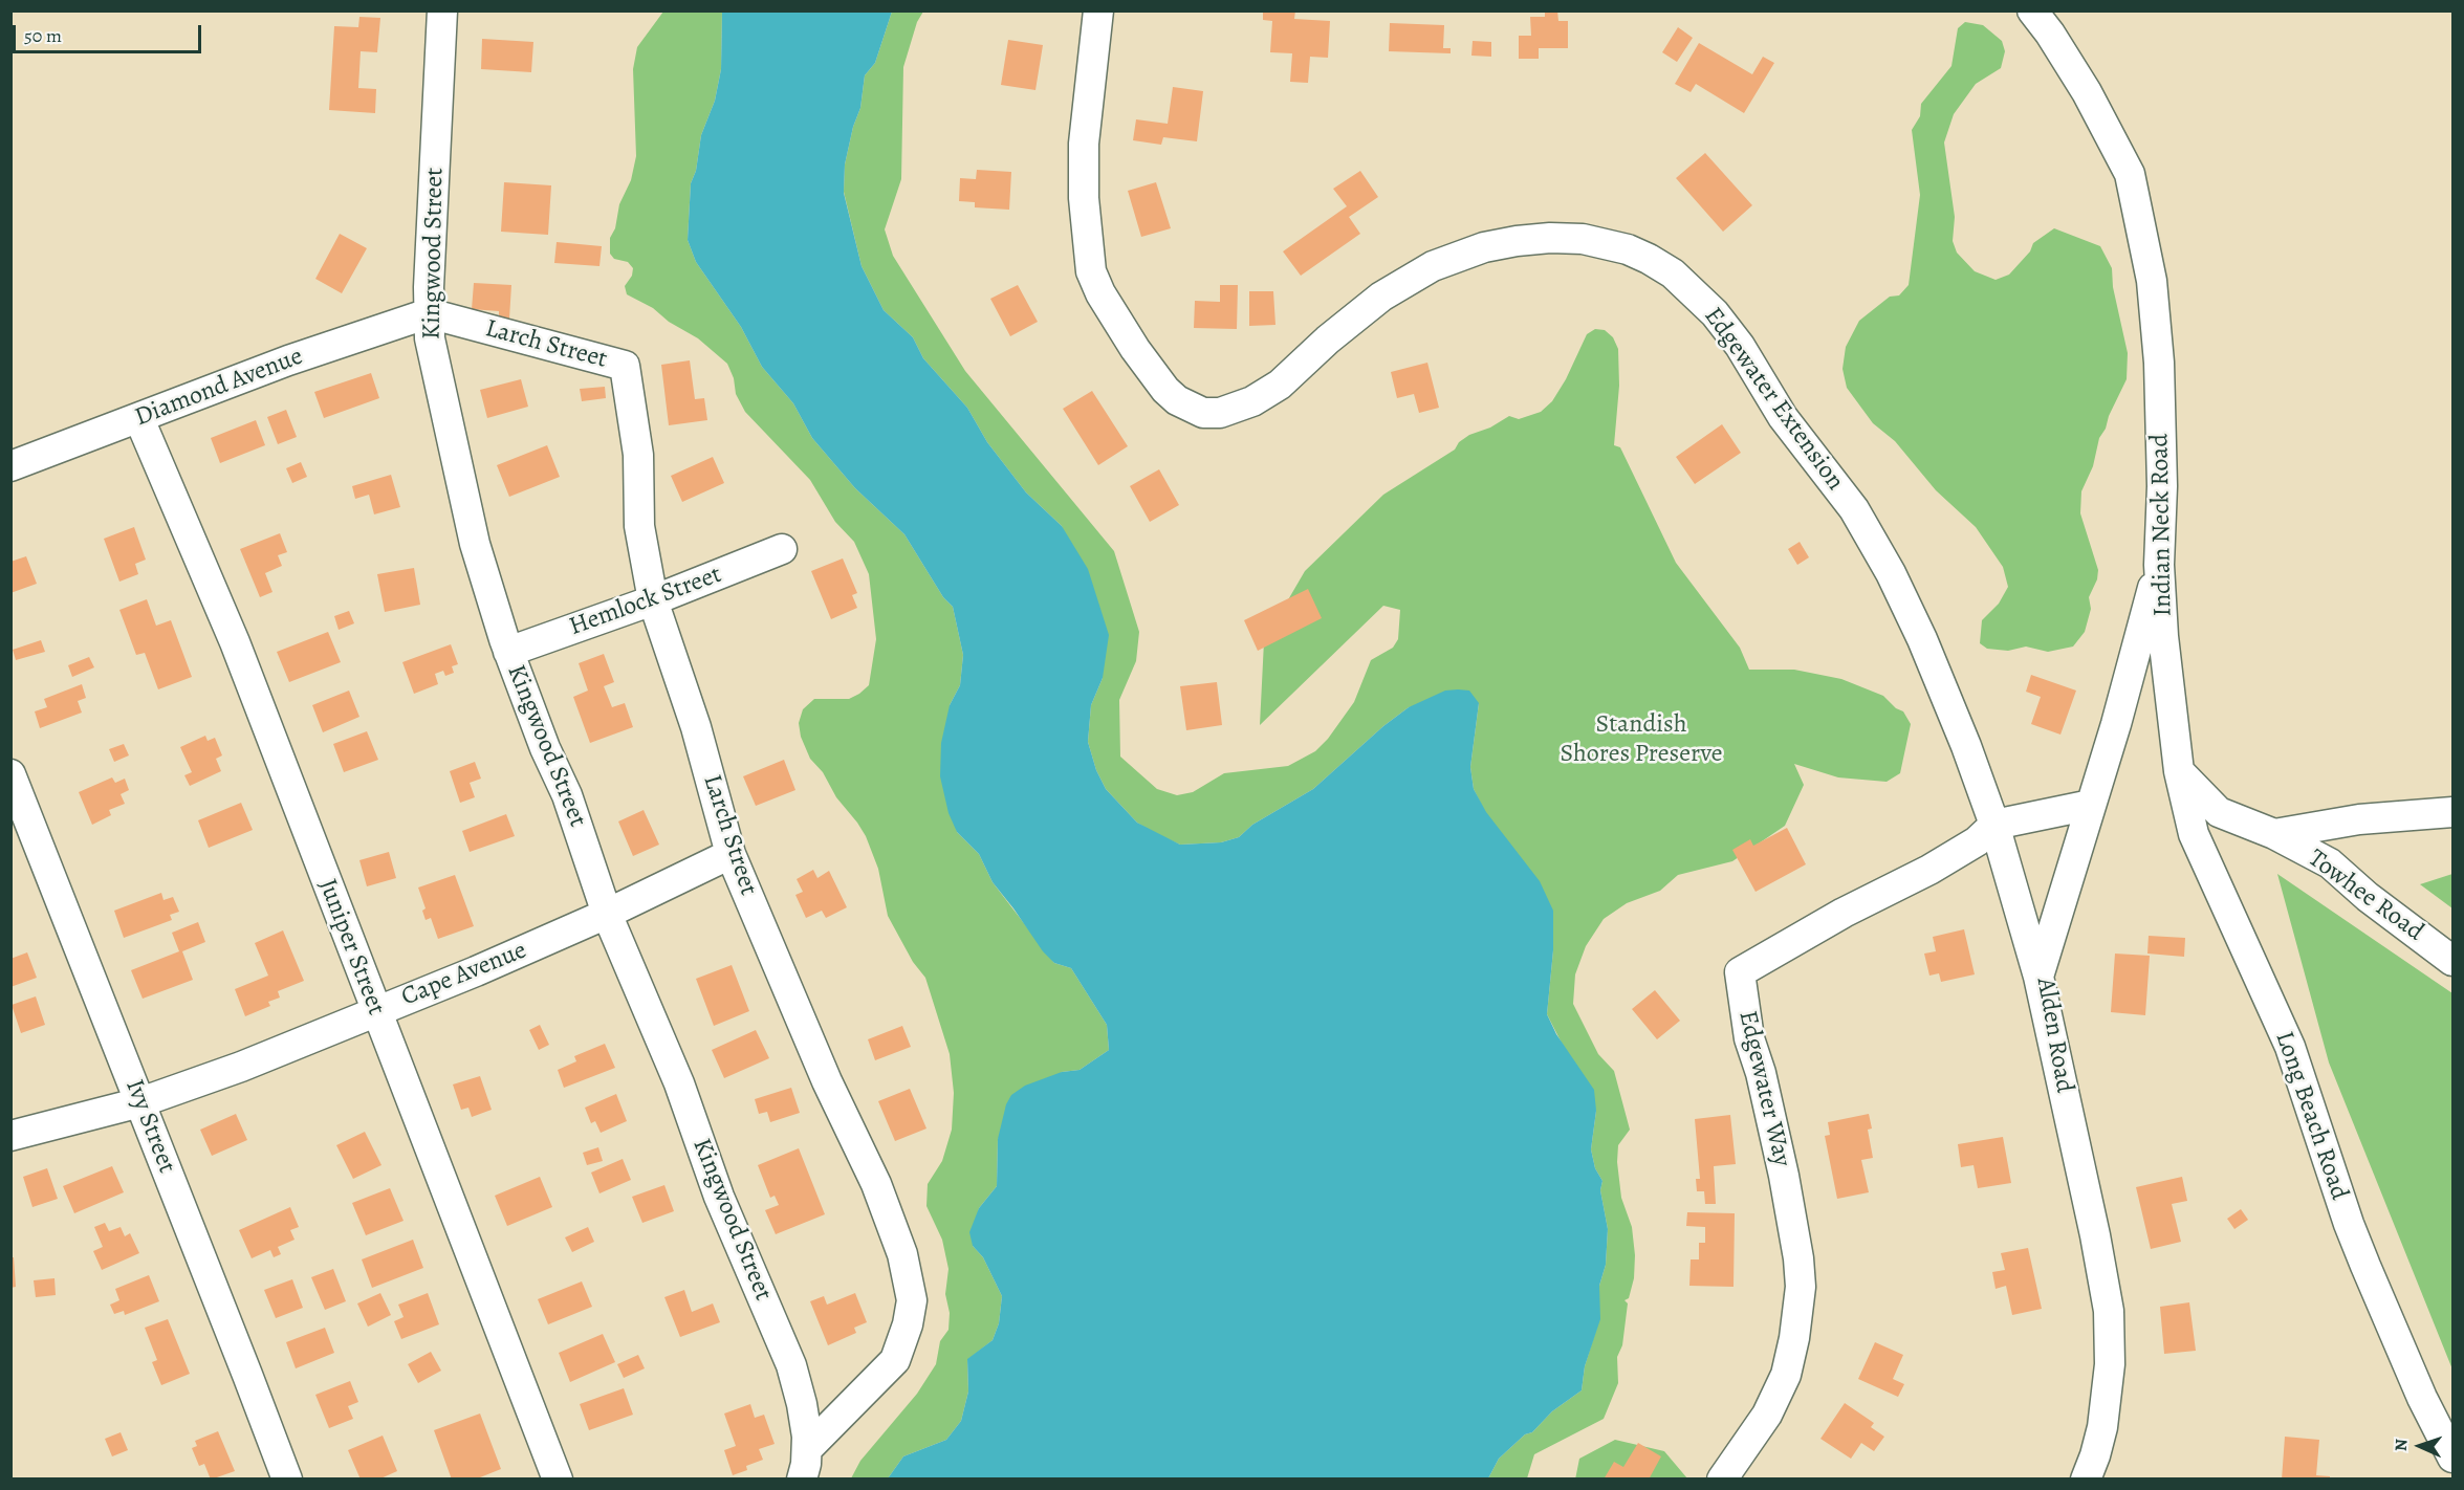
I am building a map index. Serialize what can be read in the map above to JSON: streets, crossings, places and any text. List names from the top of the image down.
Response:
{
  "streets": {
    "street": [
      "Kingwood Street",
      "Larch Street",
      "Diamond Avenue",
      "Edgewater Extension",
      "Indian Neck Road",
      "Hemlock Street",
      "Towhee Road",
      "Juniper Street",
      "Cape Avenue",
      "Alden Road",
      "Edgewater Way",
      "Long Beach Road",
      "Ivy Street"
    ]
  },
  "crossings": [
    ["Kingwood Street", "Larch Street"],
    ["Kingwood Street", "Diamond Avenue"],
    ["Kingwood Street", "Hemlock Street"],
    ["Kingwood Street", "Cape Avenue"],
    ["Larch Street", "Diamond Avenue"],
    ["Larch Street", "Hemlock Street"],
    ["Larch Street", "Cape Avenue"],
    ["Diamond Avenue", "Juniper Street"],
    ["Edgewater Extension", "Alden Road"],
    ["Edgewater Extension", "Edgewater Way"],
    ["Indian Neck Road", "Alden Road"],
    ["Indian Neck Road", "Long Beach Road"],
    ["Juniper Street", "Cape Avenue"],
    ["Cape Avenue", "Ivy Street"]
  ],
  "parks": ["Standish Shores Preserve"],
  "scale_bar": "50 m",
  "north": "left"
}
